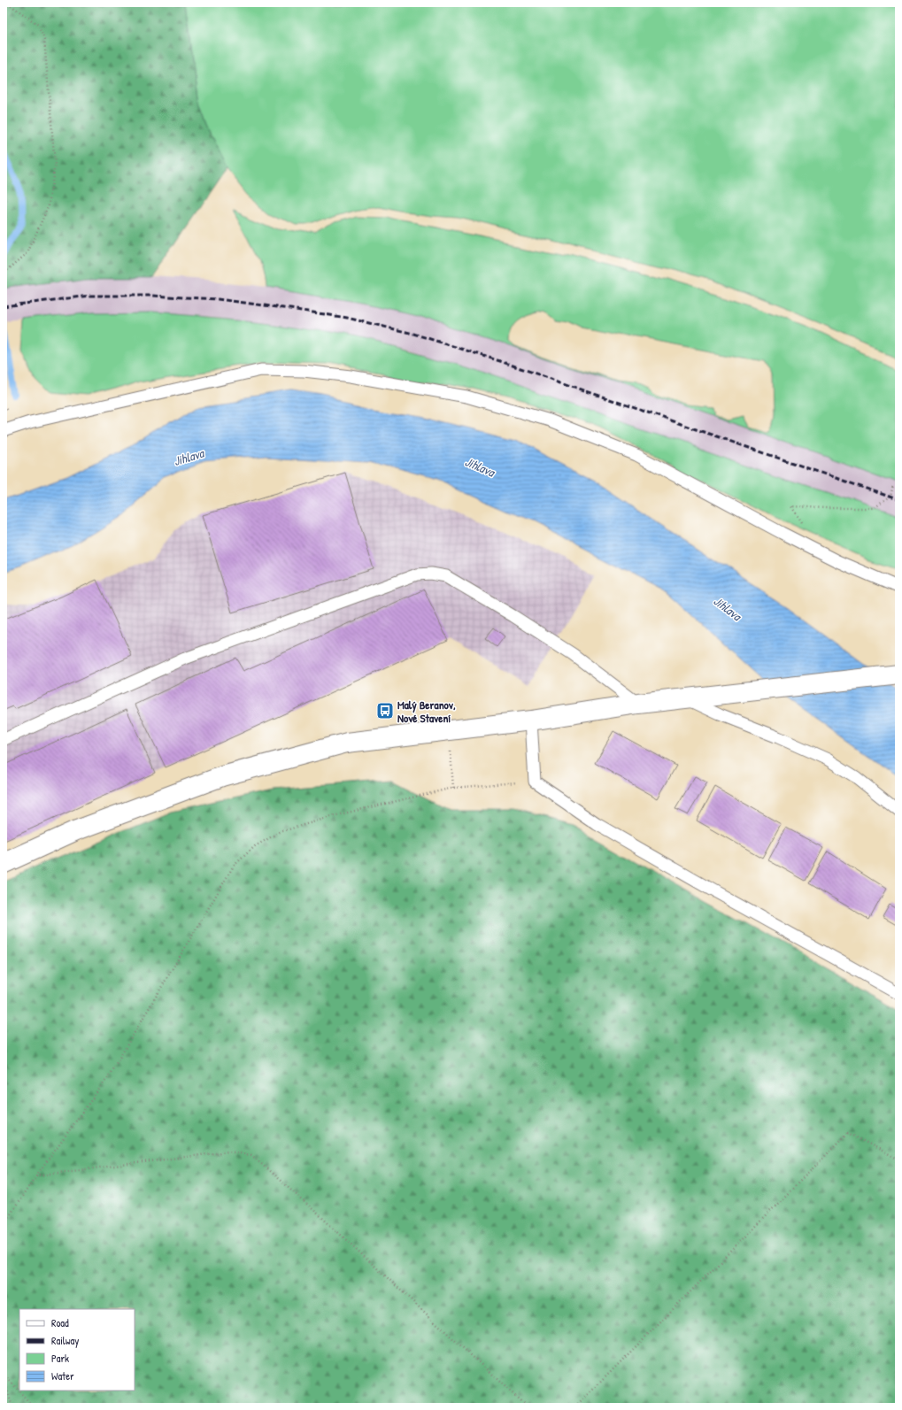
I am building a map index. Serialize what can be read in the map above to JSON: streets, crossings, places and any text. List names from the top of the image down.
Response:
{
  "water": ["Jihlava"],
  "places": {
    "bus stop": ["Malý Beranov, Nové Stavení"]
  },
  "legend": [
    "Road",
    "Railway",
    "Park",
    "Water"
  ]
}
